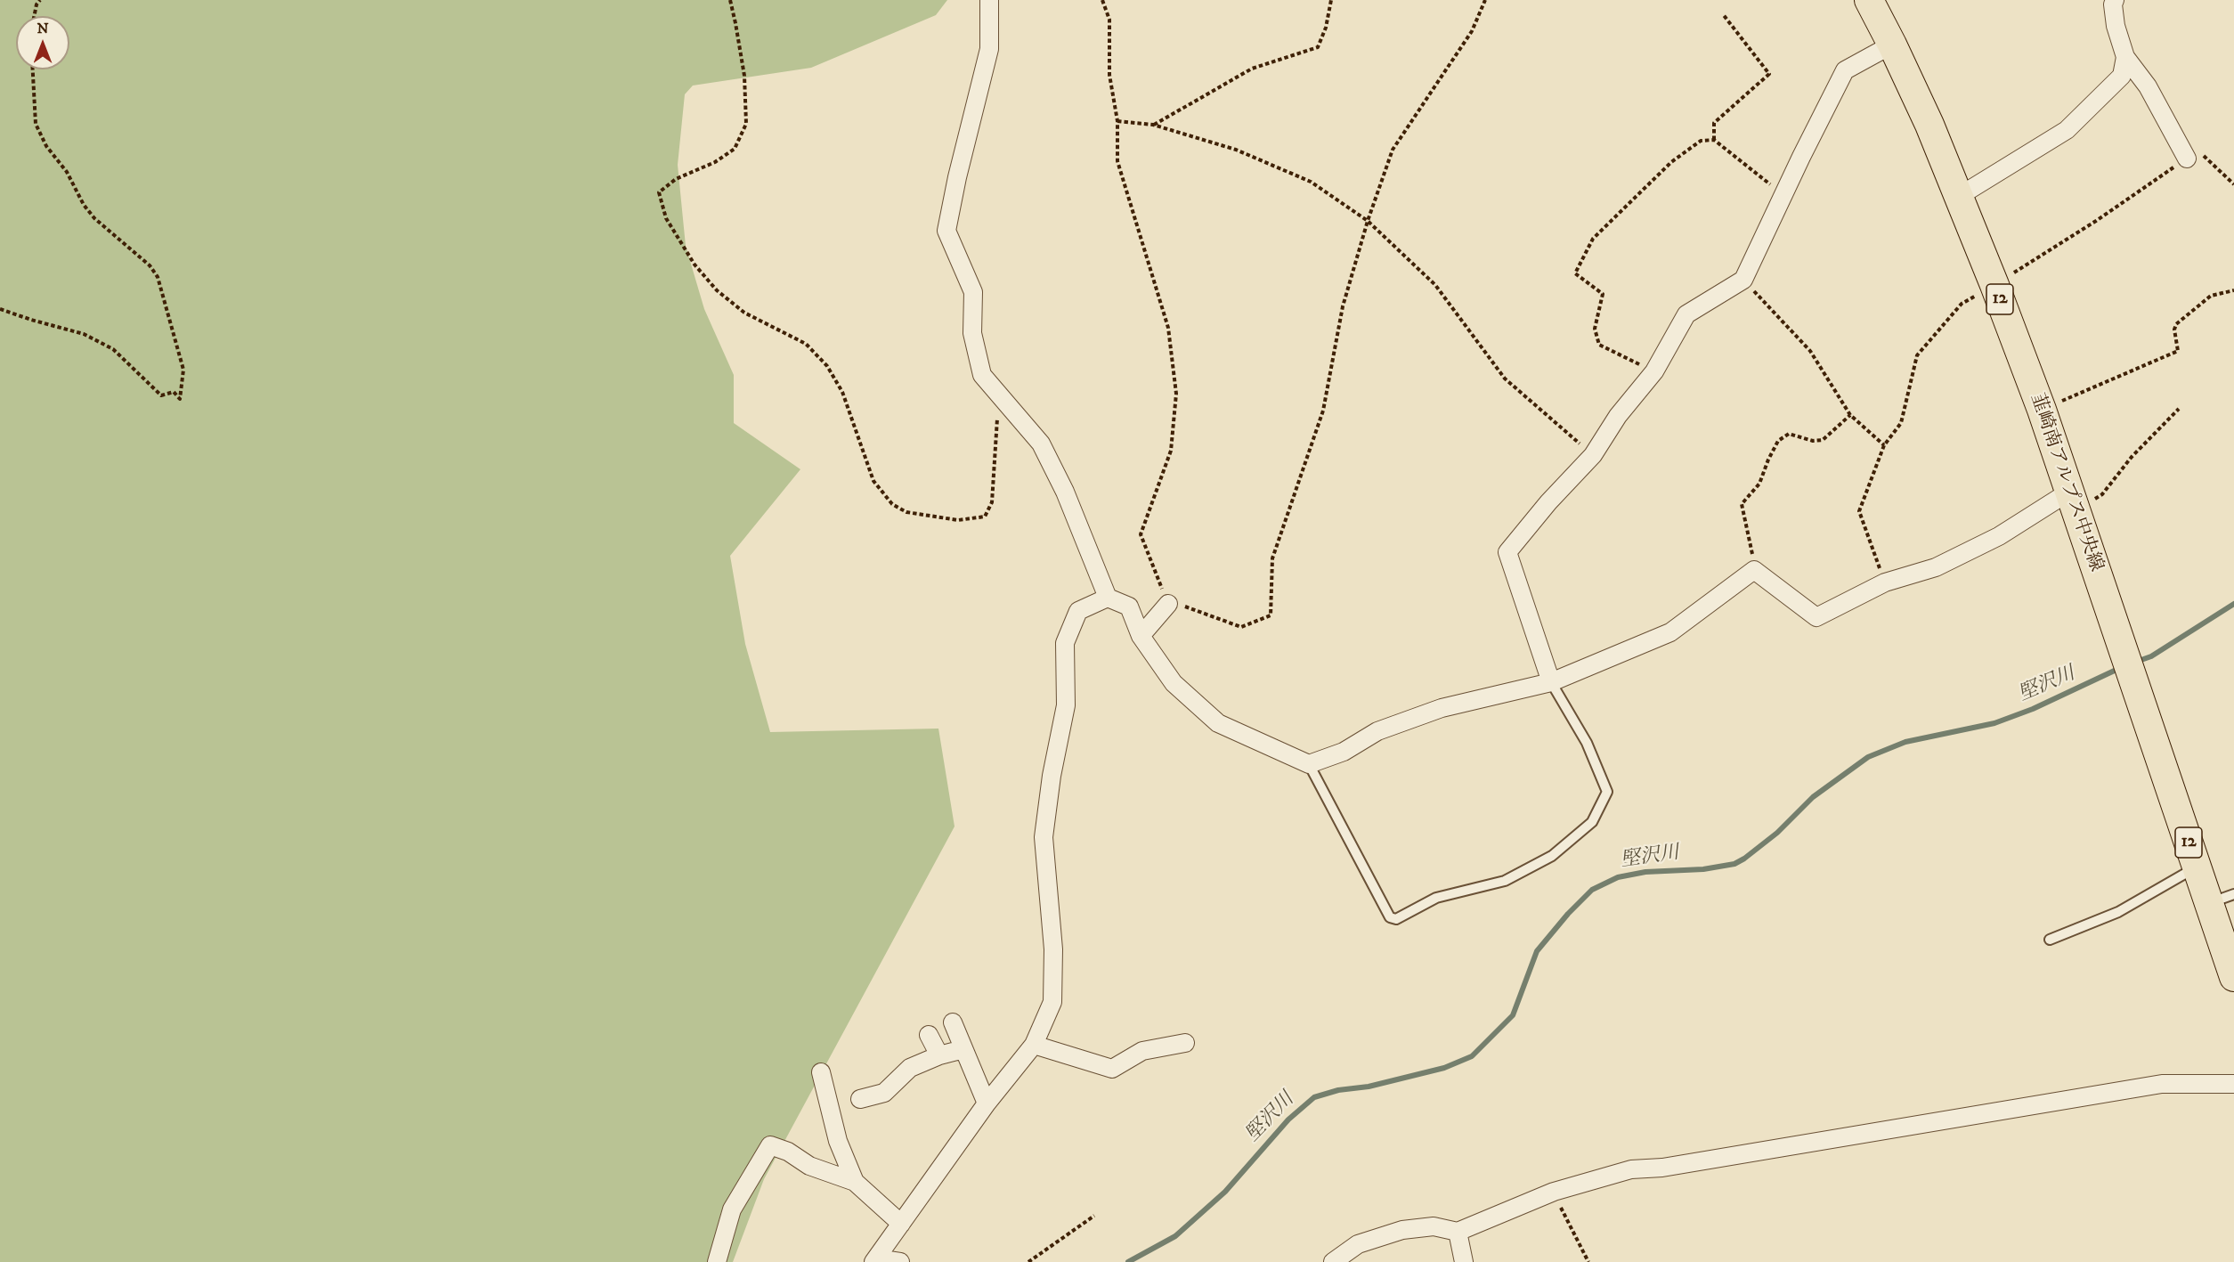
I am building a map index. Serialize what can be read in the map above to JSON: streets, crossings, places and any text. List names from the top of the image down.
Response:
{
  "streets": {
    "main road": ["12", "韮崎南アルプス中央線"]
  },
  "water": ["堅沢川"],
  "north": "top"
}
